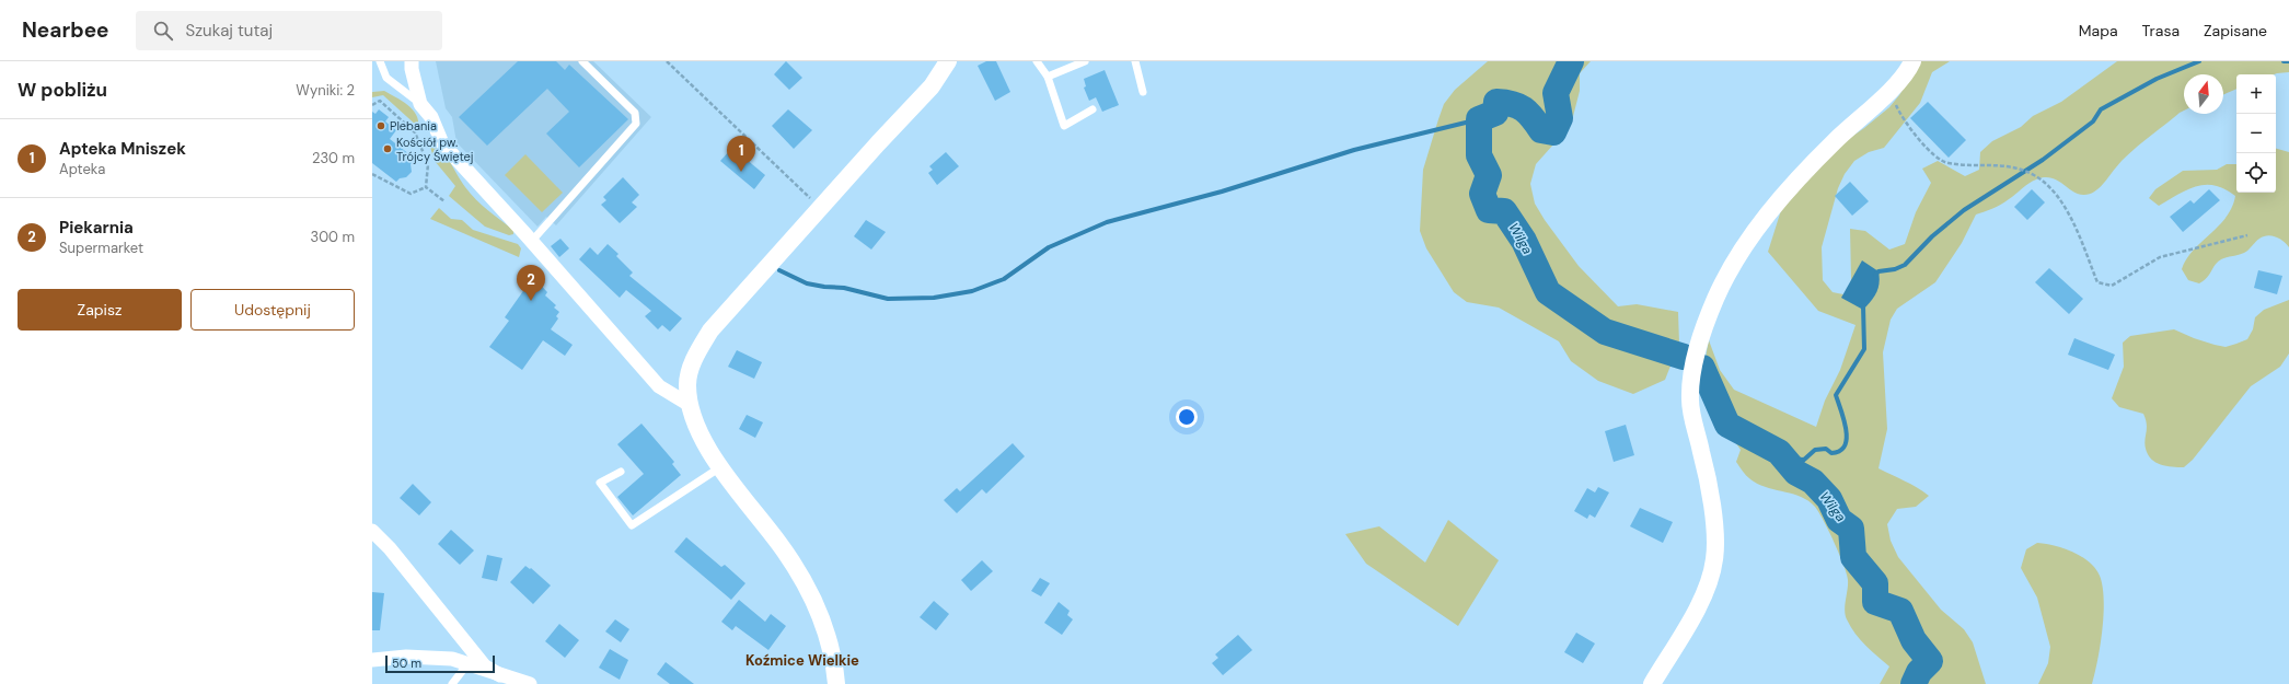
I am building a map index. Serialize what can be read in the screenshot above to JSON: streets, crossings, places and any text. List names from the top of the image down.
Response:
{
  "districts": ["Koźmice Wielkie"],
  "water": ["Wilga"],
  "places": ["Plebania", "Kościół pw. Trójcy Świętej"],
  "scale_bar": "50 m",
  "north": "top",
  "page": {
    "header": "Nearbee",
    "search": "Szukaj tutaj",
    "nav": ["Mapa", "Trasa", "Zapisane"],
    "heading": ["W pobliżu", "Wyniki: 2"],
    "map_buttons": ["+", "−"],
    "list": [
      {
        "mark": "1",
        "name": "Apteka Mniszek",
        "note": "Apteka",
        "value": "230 m"
      },
      {
        "mark": "2",
        "name": "Piekarnia",
        "note": "Supermarket",
        "value": "300 m"
      }
    ],
    "pins": ["1", "2"],
    "buttons": ["Zapisz", "Udostępnij"],
    "scale": "50 m"
  }
}
